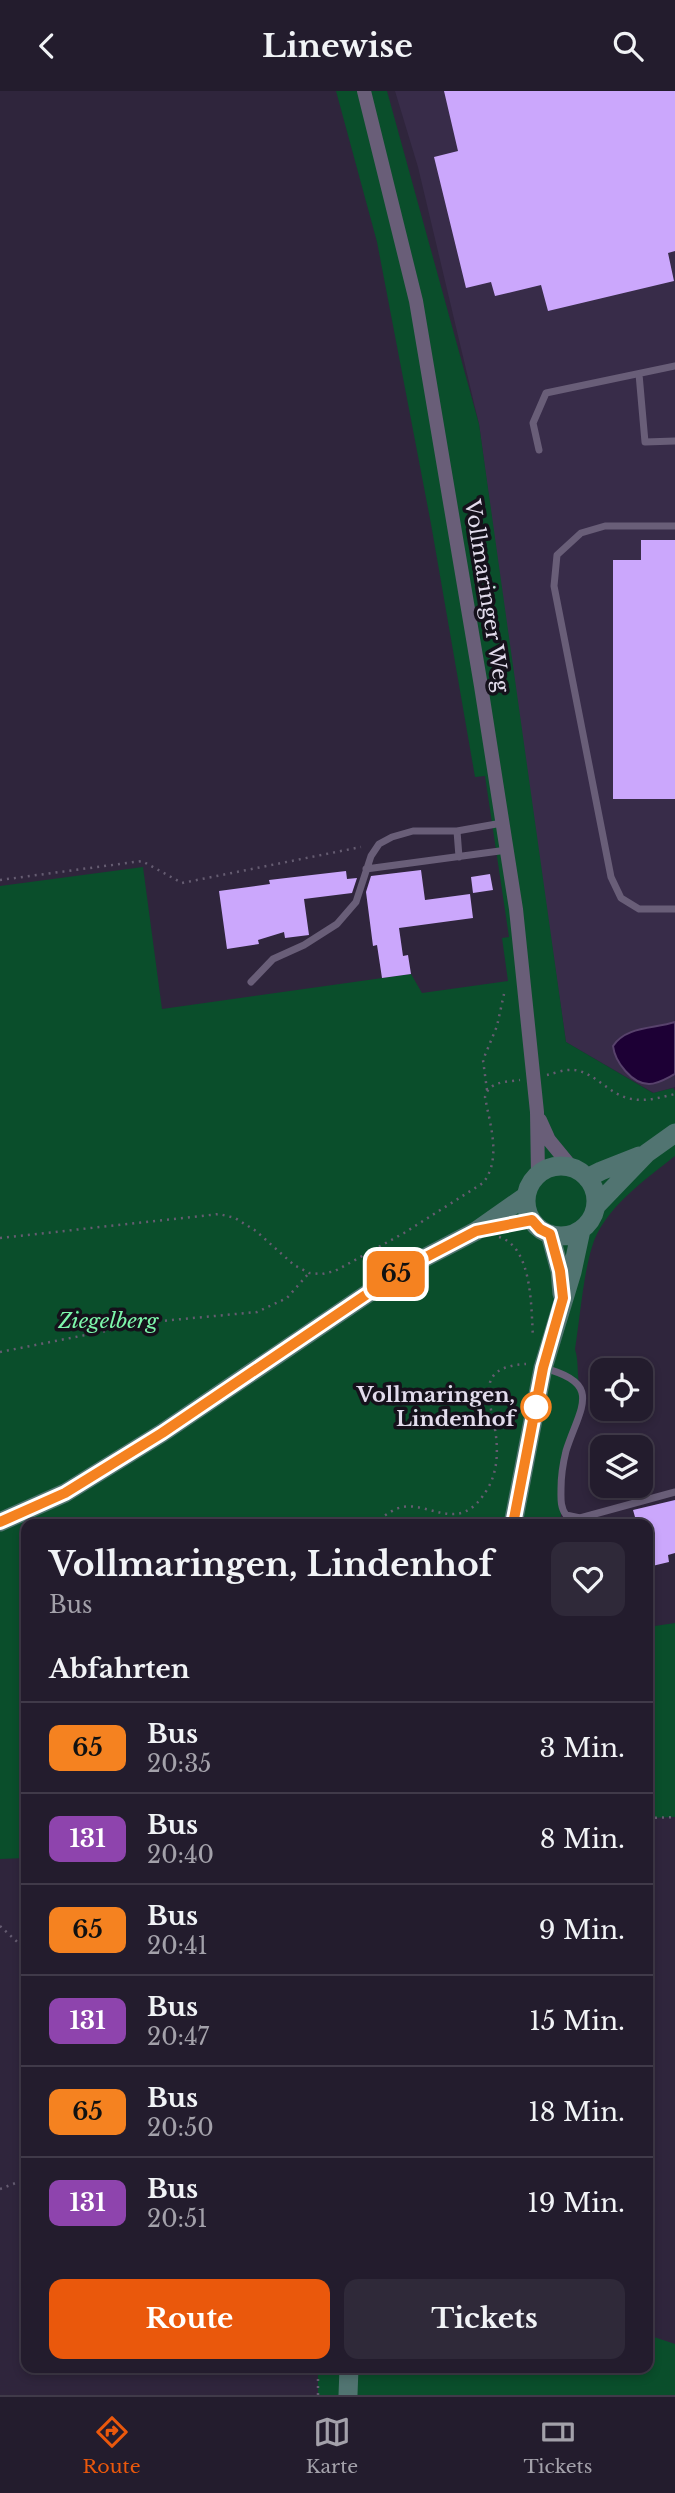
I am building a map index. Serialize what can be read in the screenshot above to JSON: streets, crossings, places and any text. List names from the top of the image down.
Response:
{
  "streets": {
    "street": ["Vollmaringer Weg"]
  },
  "parks": ["Ziegelberg"],
  "places": ["Vollmaringen, Lindenhof"],
  "lines": ["bus line 65"],
  "page": {
    "header": "Linewise",
    "on_map": "65",
    "heading": [
      ["Vollmaringen, Lindenhof", "Bus"],
      "Abfahrten"
    ],
    "list": [
      {
        "mark": "65",
        "name": "Bus",
        "note": "20:35",
        "value": "3 Min."
      },
      {
        "mark": "131",
        "name": "Bus",
        "note": "20:40",
        "value": "8 Min."
      },
      {
        "mark": "65",
        "name": "Bus",
        "note": "20:41",
        "value": "9 Min."
      },
      {
        "mark": "131",
        "name": "Bus",
        "note": "20:47",
        "value": "15 Min."
      },
      {
        "mark": "65",
        "name": "Bus",
        "note": "20:50",
        "value": "18 Min."
      },
      {
        "mark": "131",
        "name": "Bus",
        "note": "20:51",
        "value": "19 Min."
      }
    ],
    "buttons": ["Route", "Tickets"],
    "tabs": ["Route", "Karte", "Tickets"]
  }
}
